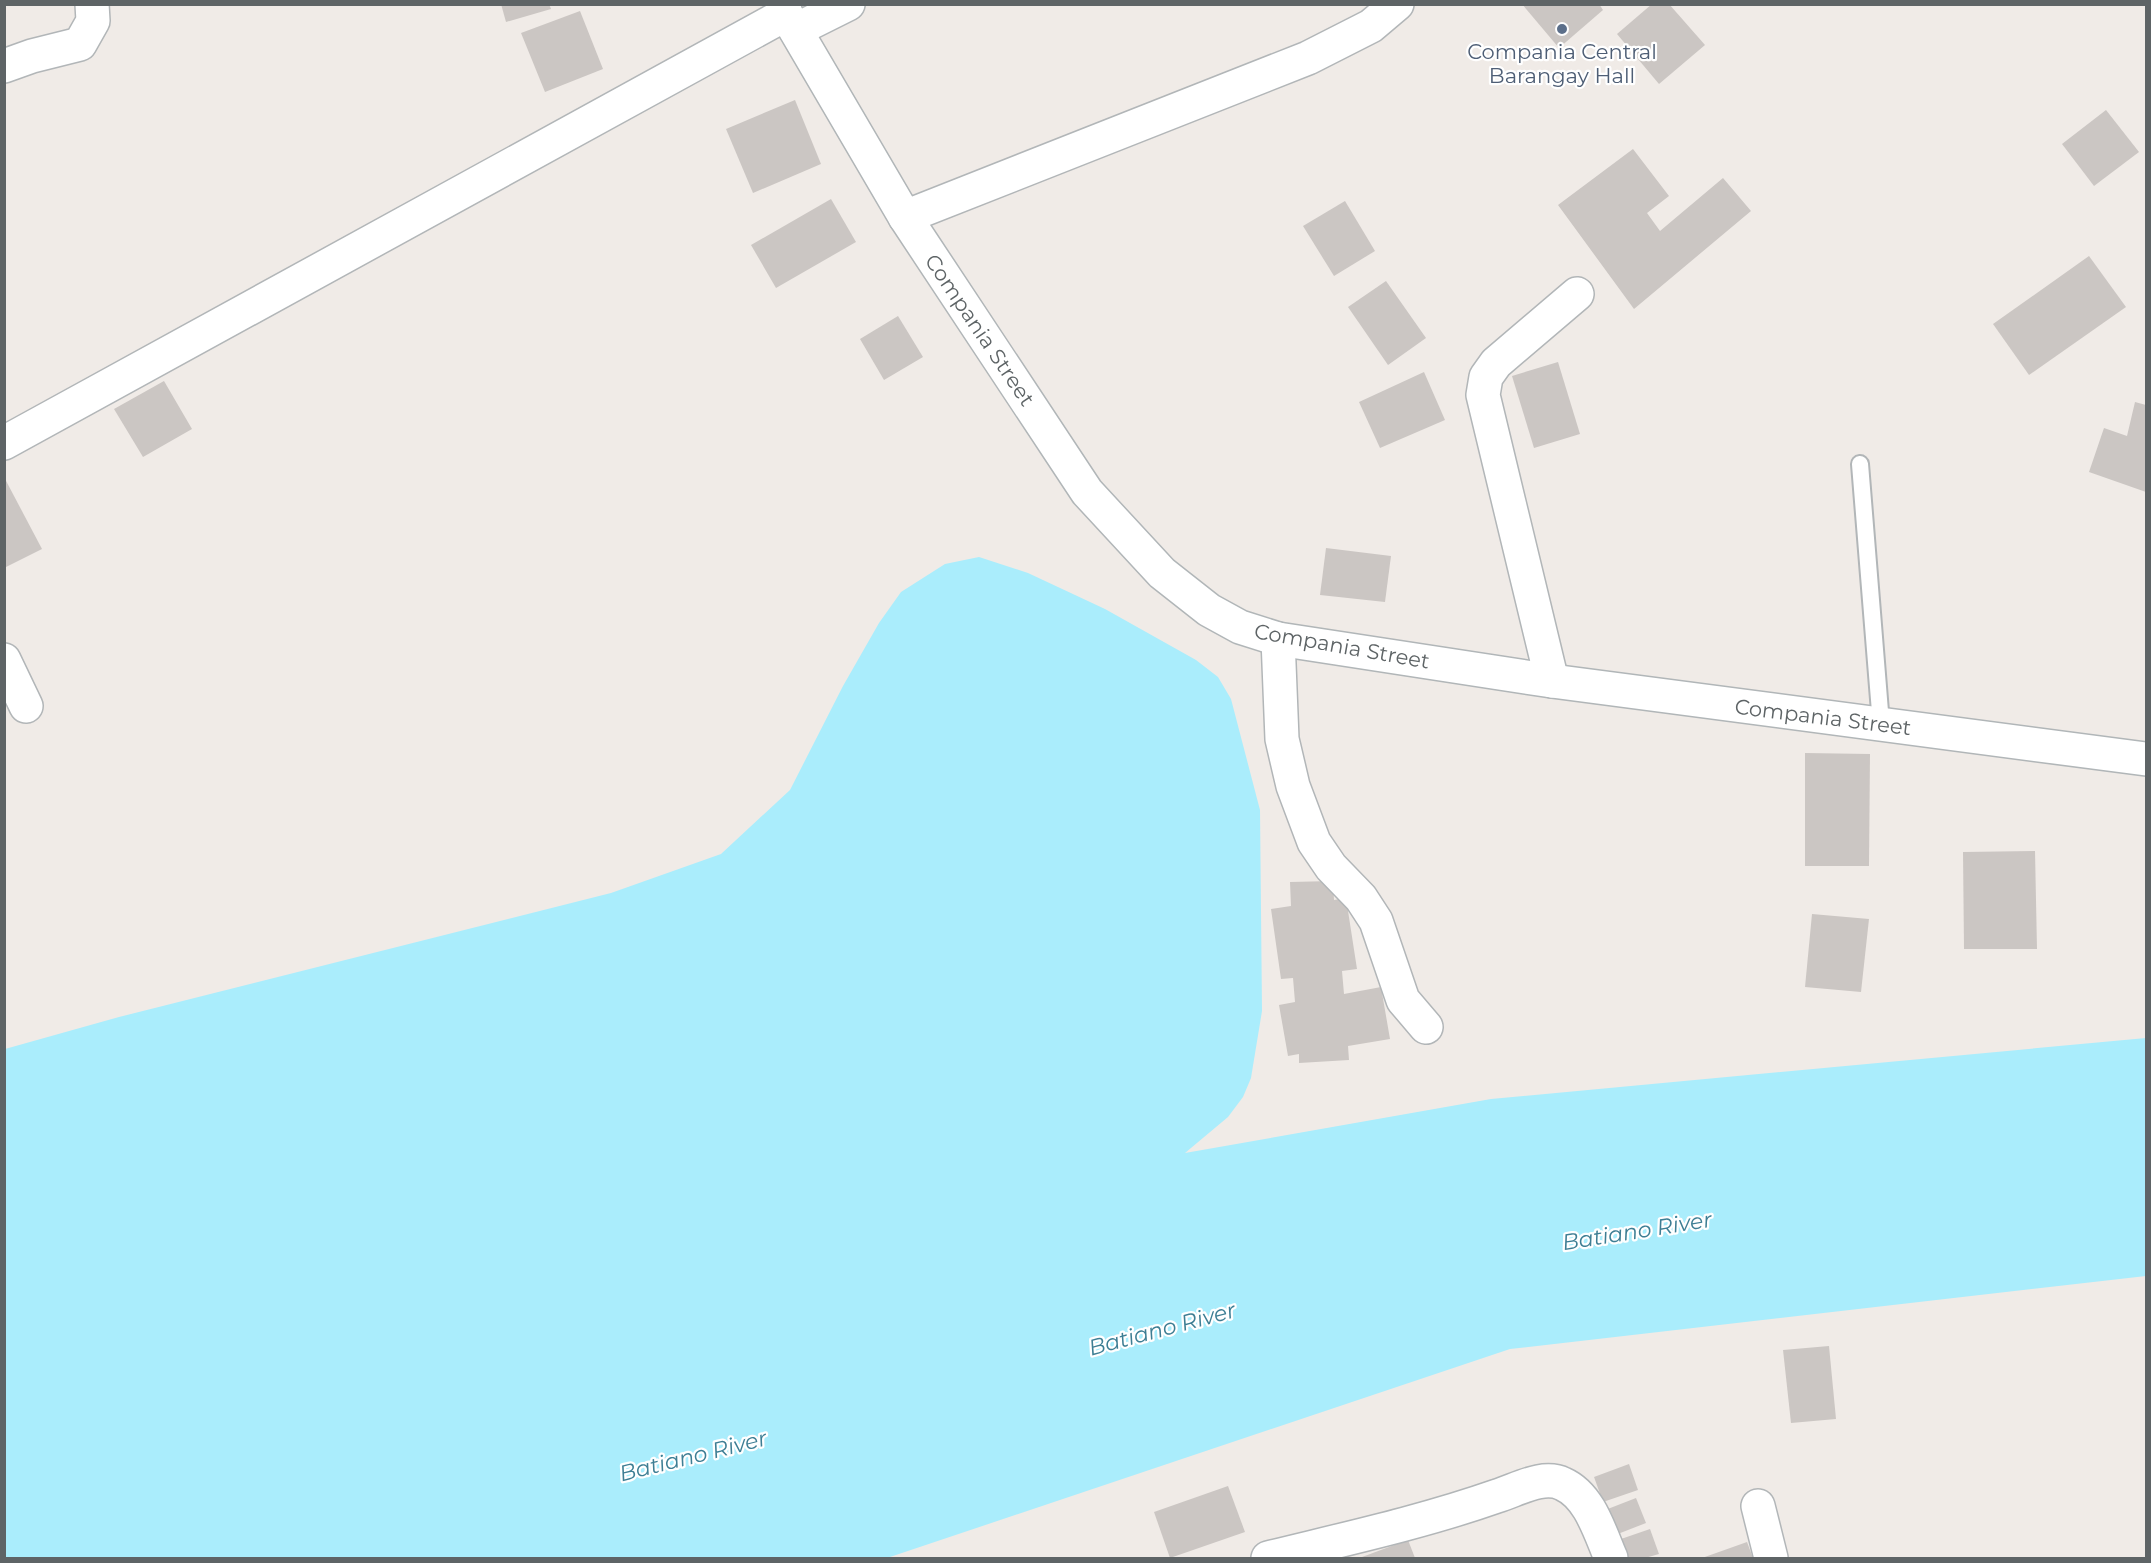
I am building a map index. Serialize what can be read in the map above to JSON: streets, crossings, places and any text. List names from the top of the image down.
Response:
{
  "streets": {
    "street": ["Compania Street"]
  },
  "water": ["Batiano River"],
  "places": ["Compania Central Barangay Hall"]
}
